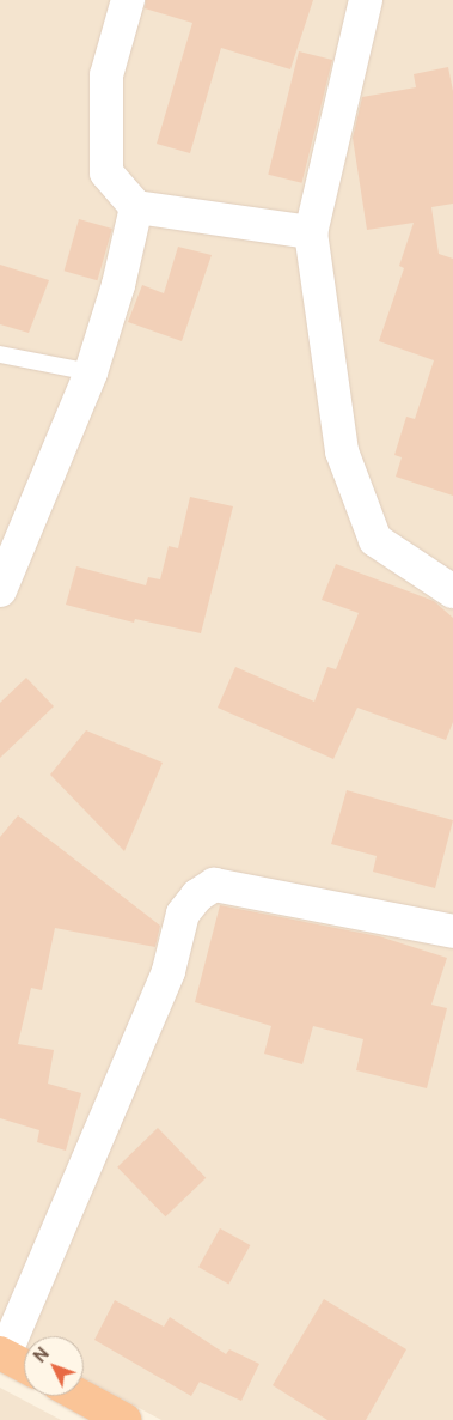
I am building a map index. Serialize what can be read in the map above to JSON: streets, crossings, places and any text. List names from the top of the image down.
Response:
{
  "north": "top left"
}
